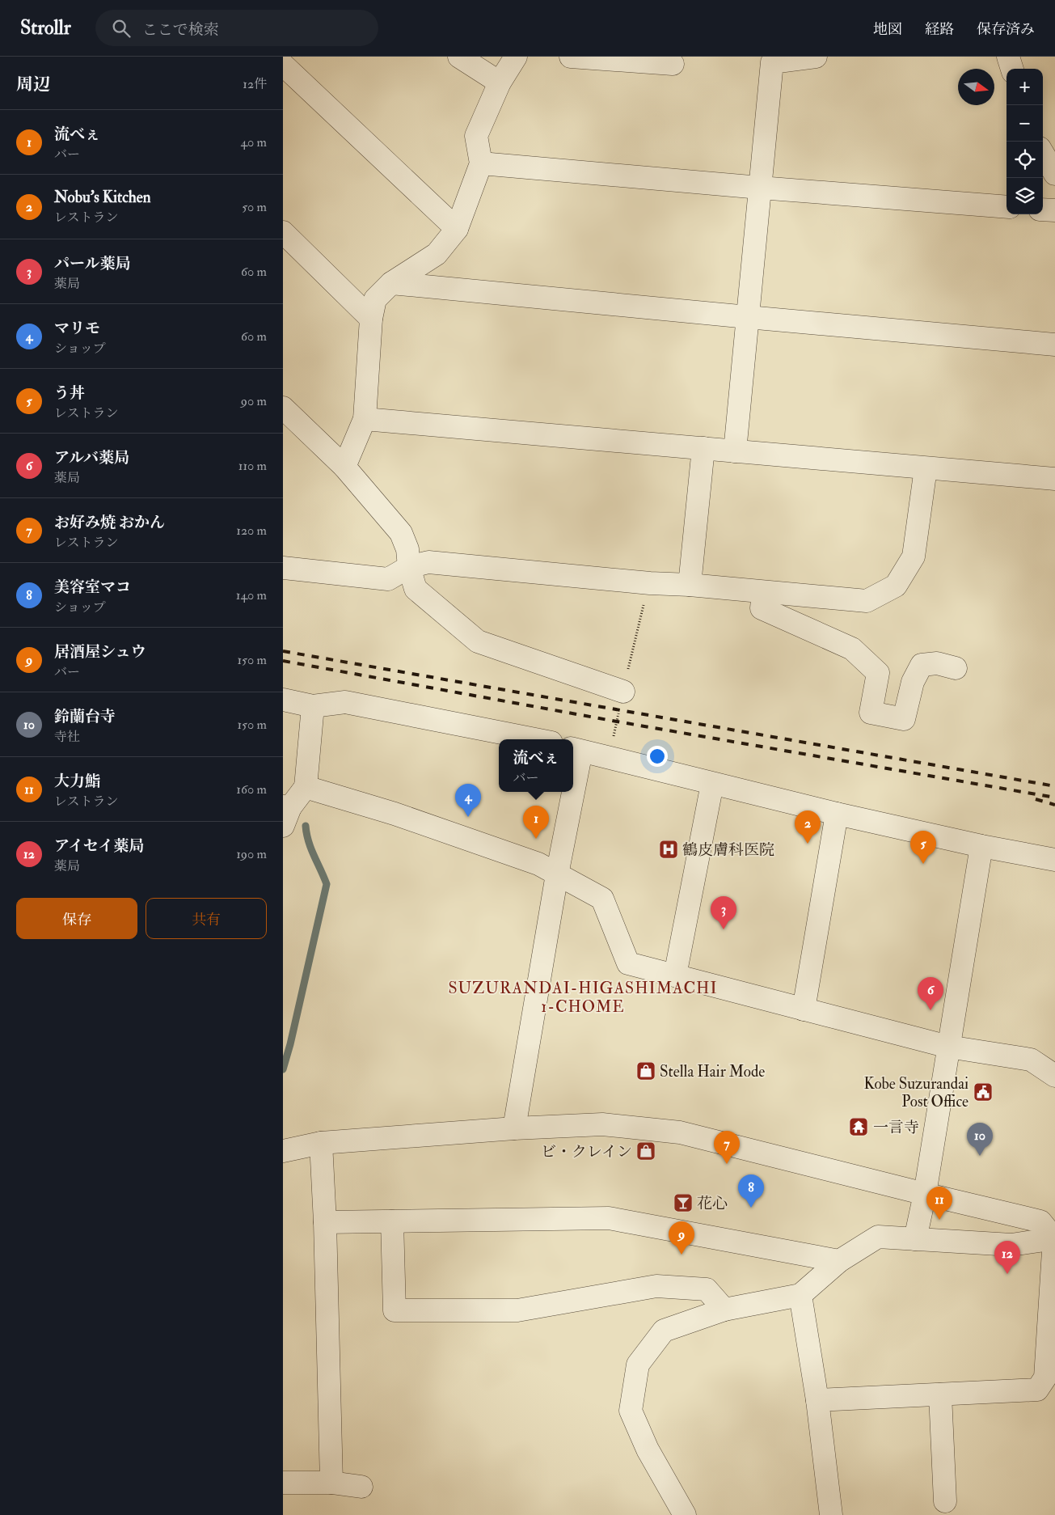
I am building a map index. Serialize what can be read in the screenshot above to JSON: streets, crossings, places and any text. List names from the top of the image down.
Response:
{
  "districts": ["SUZURANDAI-HIGASHIMACHI 1-CHOME"],
  "places": {
    "hospital": ["鶴皮膚科医院"],
    "shop": ["Stella Hair Mode", "ビ・クレイン"],
    "public building": ["Kobe Suzurandai Post Office"],
    "temple": ["一言寺"],
    "bar": ["花心"]
  },
  "north": "right",
  "page": {
    "header": "Strollr",
    "search": "ここで検索",
    "nav": ["地図", "経路", "保存済み"],
    "heading": ["周辺", "12件"],
    "map_buttons": ["+", "−"],
    "list": [
      {
        "mark": "1",
        "name": "流べぇ",
        "note": "バー",
        "value": "40 m"
      },
      {
        "mark": "2",
        "name": "Nobu's Kitchen",
        "note": "レストラン",
        "value": "50 m"
      },
      {
        "mark": "3",
        "name": "パール薬局",
        "note": "薬局",
        "value": "60 m"
      },
      {
        "mark": "4",
        "name": "マリモ",
        "note": "ショップ",
        "value": "60 m"
      },
      {
        "mark": "5",
        "name": "う丼",
        "note": "レストラン",
        "value": "90 m"
      },
      {
        "mark": "6",
        "name": "アルバ薬局",
        "note": "薬局",
        "value": "110 m"
      },
      {
        "mark": "7",
        "name": "お好み焼 おかん",
        "note": "レストラン",
        "value": "120 m"
      },
      {
        "mark": "8",
        "name": "美容室マコ",
        "note": "ショップ",
        "value": "140 m"
      },
      {
        "mark": "9",
        "name": "居酒屋シュウ",
        "note": "バー",
        "value": "150 m"
      },
      {
        "mark": "10",
        "name": "鈴蘭台寺",
        "note": "寺社",
        "value": "150 m"
      },
      {
        "mark": "11",
        "name": "大力鮨",
        "note": "レストラン",
        "value": "160 m"
      },
      {
        "mark": "12",
        "name": "アイセイ薬局",
        "note": "薬局",
        "value": "190 m"
      }
    ],
    "popup": ["流べぇ", "バー"],
    "pins": [
      "4",
      "1",
      "2",
      "5",
      "3",
      "6",
      "10",
      "7",
      "8",
      "11",
      "9",
      "12"
    ],
    "buttons": ["保存", "共有"]
  }
}
